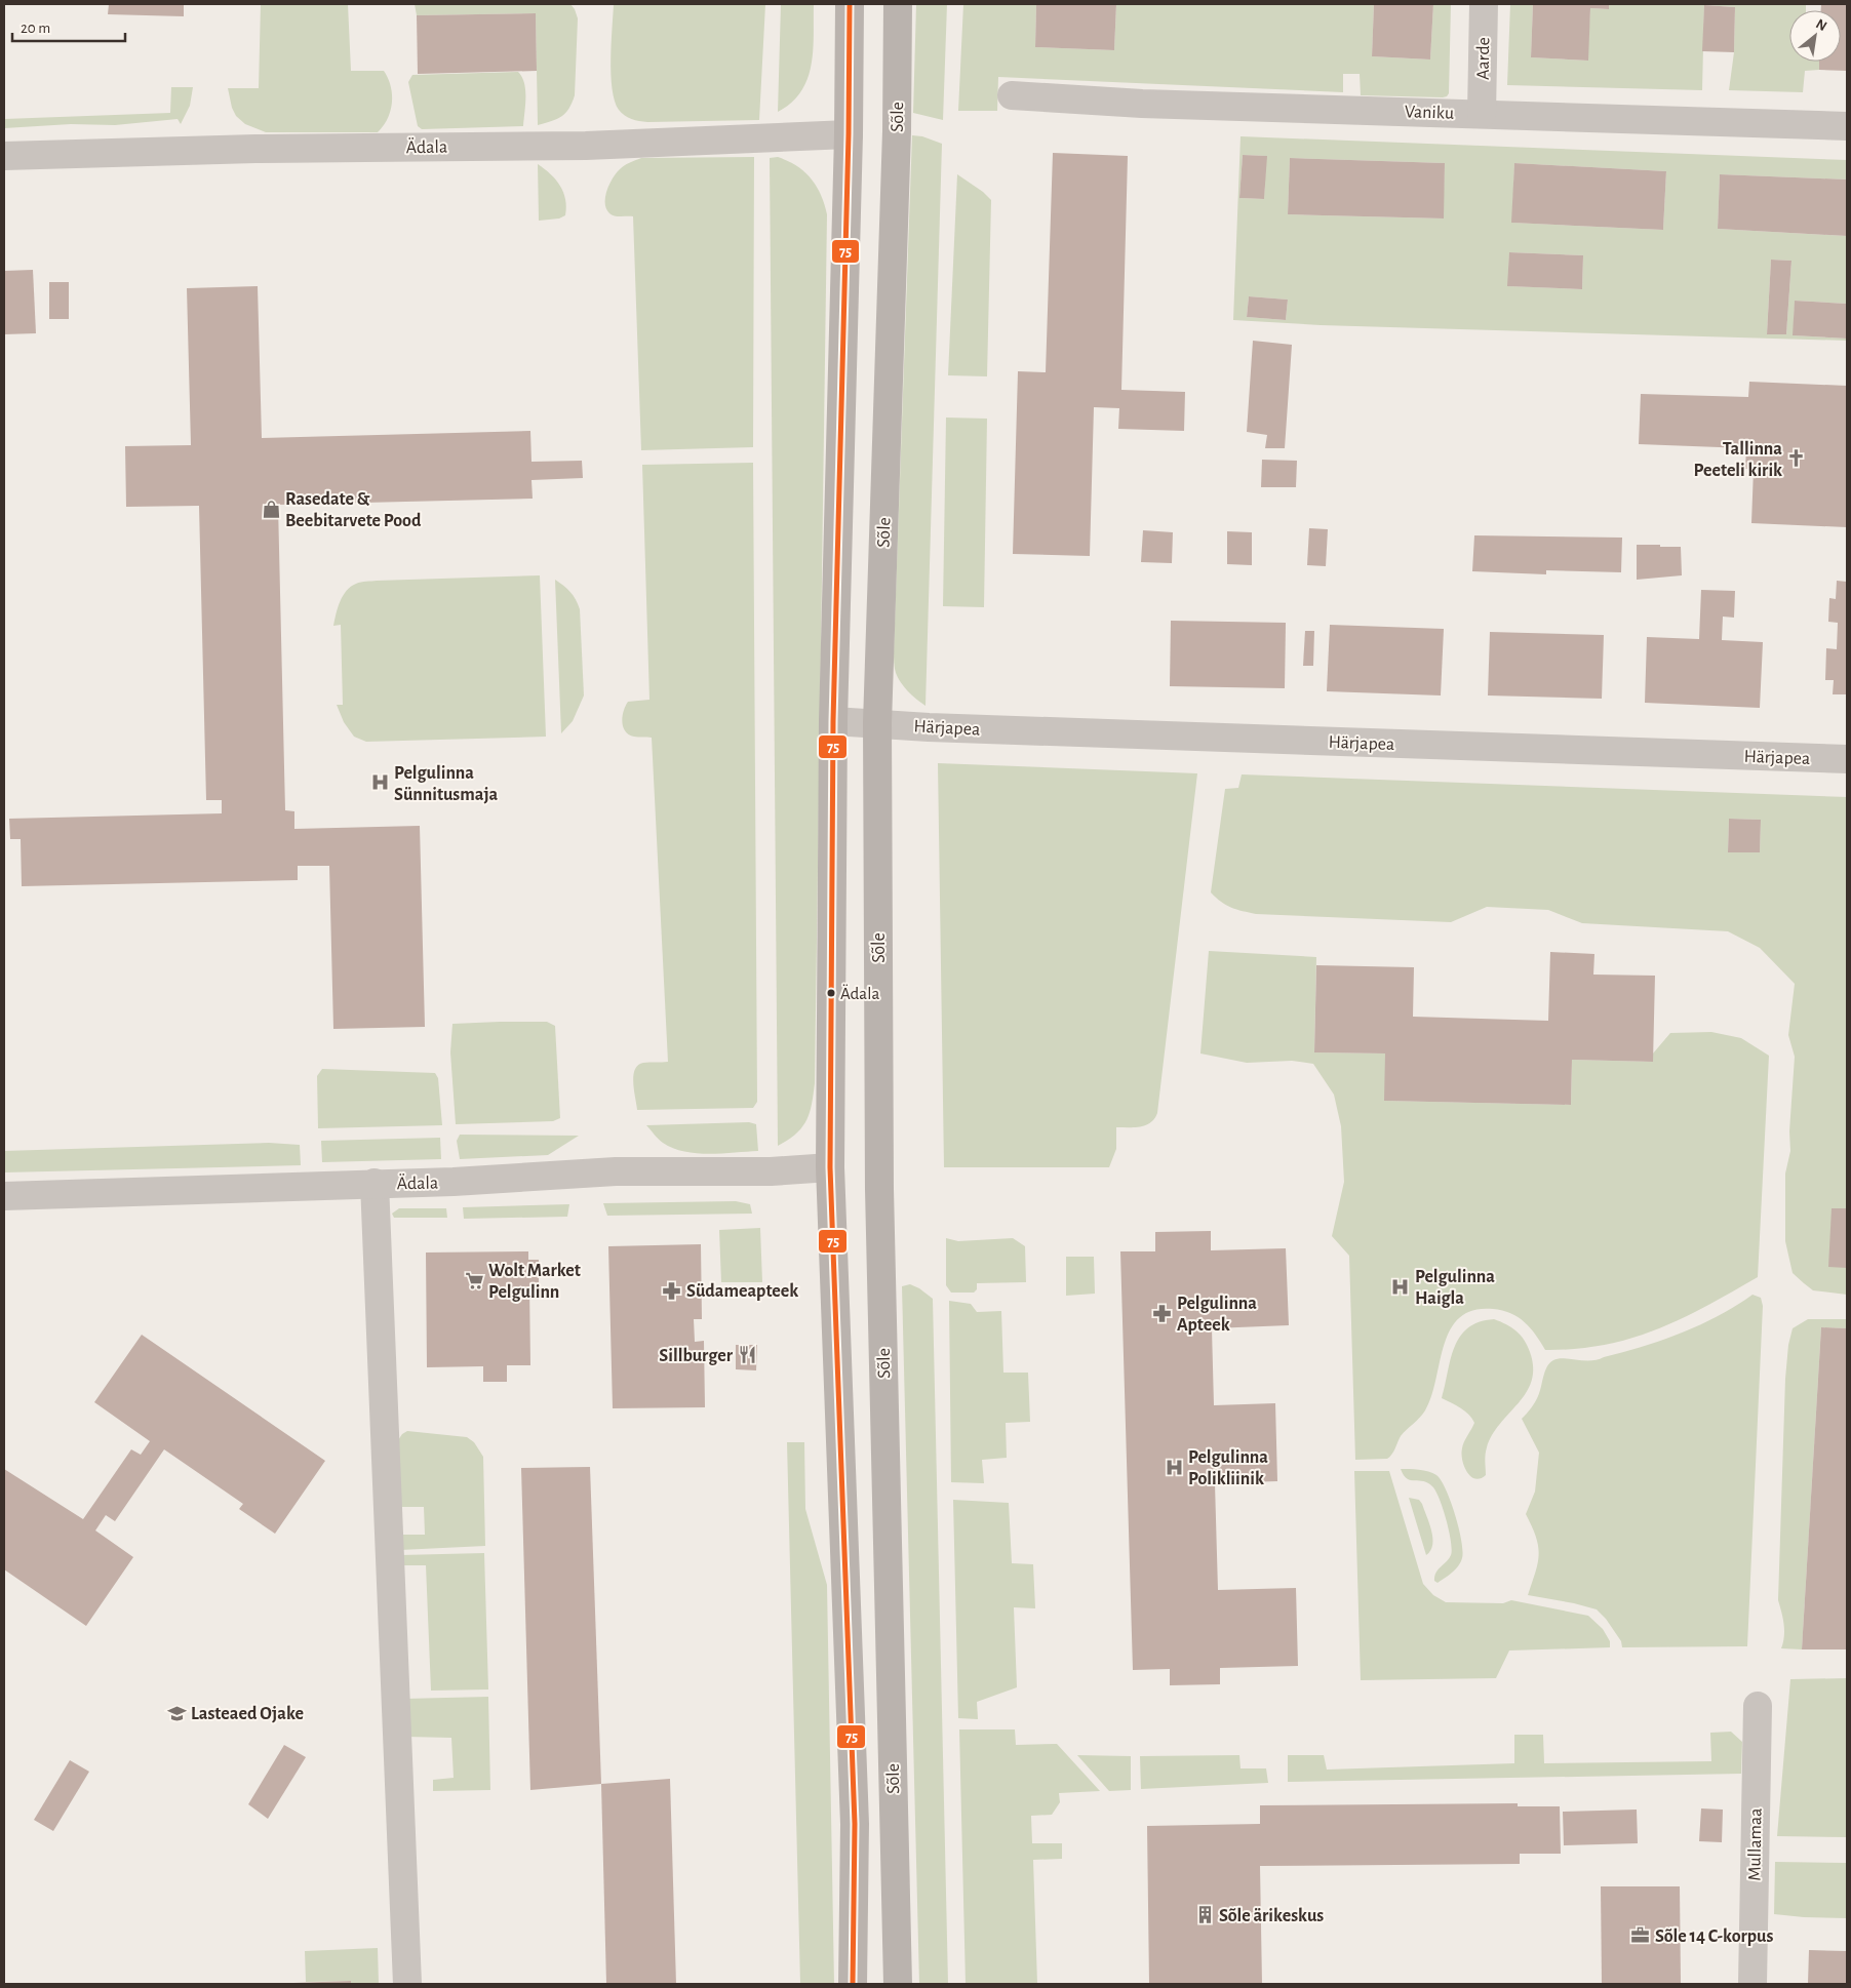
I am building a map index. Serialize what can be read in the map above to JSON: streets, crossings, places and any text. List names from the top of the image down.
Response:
{
  "streets": {
    "main road": ["Sõle"],
    "street": [
      "Aarde",
      "Vaniku",
      "Ädala",
      "Härjapea",
      "Mullamaa"
    ]
  },
  "crossings": [
    ["Aarde", "Vaniku"],
    ["Sõle", "Härjapea"]
  ],
  "places": {
    "church": ["Tallinna Peeteli kirik"],
    "shop": ["Rasedate & Beebitarvete Pood"],
    "hospital": ["Pelgulinna Sünnitusmaja", "Pelgulinna Haigla", "Pelgulinna Polikliinik"],
    "other": ["Ädala"],
    "supermarket": ["Wolt Market Pelgulinn"],
    "pharmacy": ["Südameapteek", "Pelgulinna Apteek"],
    "restaurant": ["Sillburger"],
    "school or university": ["Lasteaed Ojake"],
    "building": ["Sõle ärikeskus"],
    "office": ["Sõle 14 C-korpus"]
  },
  "lines": ["transit line 75"],
  "scale_bar": "20 m",
  "north": "top right"
}
